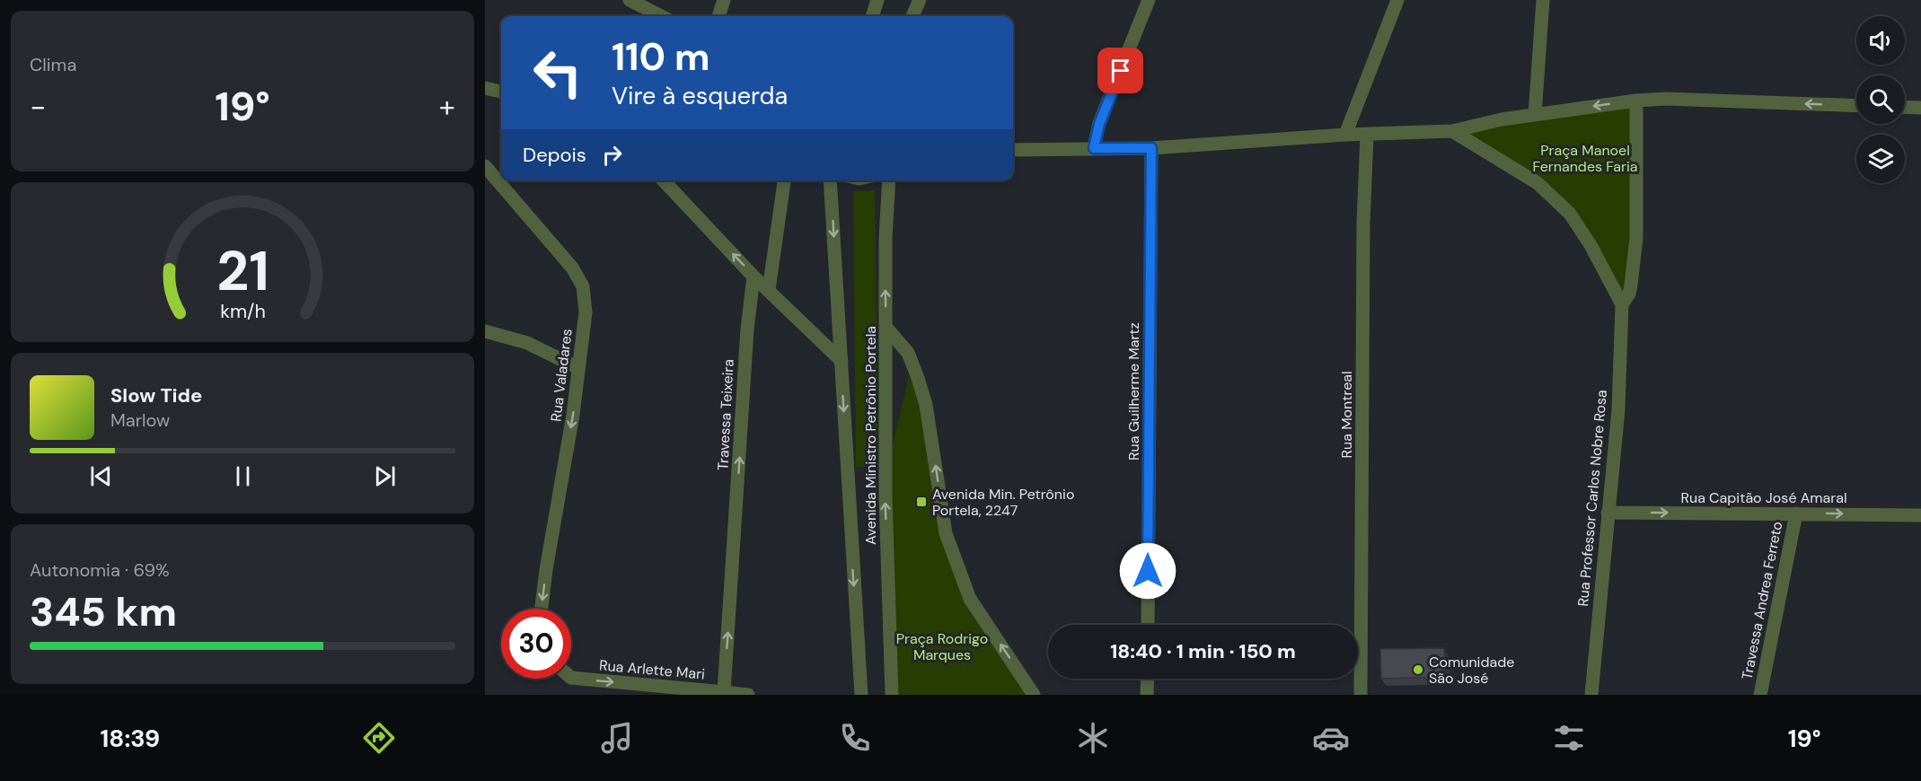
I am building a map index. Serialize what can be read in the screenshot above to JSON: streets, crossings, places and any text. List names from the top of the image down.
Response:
{
  "streets": {
    "street": [
      "Rua Valadares",
      "Rua Guilherme Martz",
      "Travessa Teixeira",
      "Rua Montreal",
      "Avenida Ministro Petrônio Portela",
      "Rua Capitão José Amaral",
      "Rua Professor Carlos Nobre Rosa",
      "Travessa Andrea Ferreto",
      "Rua Arlette Mari"
    ]
  },
  "crossings": [
    ["Travessa Teixeira", "Avenida Ministro Petrônio Portela"],
    ["Travessa Teixeira", "Rua Arlette Mari"],
    ["Rua Capitão José Amaral", "Rua Professor Carlos Nobre Rosa"],
    ["Rua Capitão José Amaral", "Travessa Andrea Ferreto"]
  ],
  "one_way": [
    "Rua Valadares",
    "Travessa Teixeira",
    "Rua Capitão José Amaral",
    "Rua Arlette Mari"
  ],
  "parks": ["Praça Manoel Fernandes Faria", "Praça Rodrigo Marques"],
  "places": {
    "transit": ["Avenida Min. Petrônio Portela, 2247"],
    "other": ["Comunidade São José"]
  },
  "page": {
    "tile": [
      "Clima",
      ["Autonomia · 69%", "345 km"]
    ],
    "turn": ["110 m", "Vire à esquerda"],
    "heat": ["−", "19°", "+"],
    "then": "Depois",
    "song": ["Slow Tide", "Marlow"],
    "limit": "30",
    "trip": "18:40 · 1 min · 150 m",
    "tabs": ["18:39", "19°"],
    "gauge": ["21", "km/h"]
  }
}
